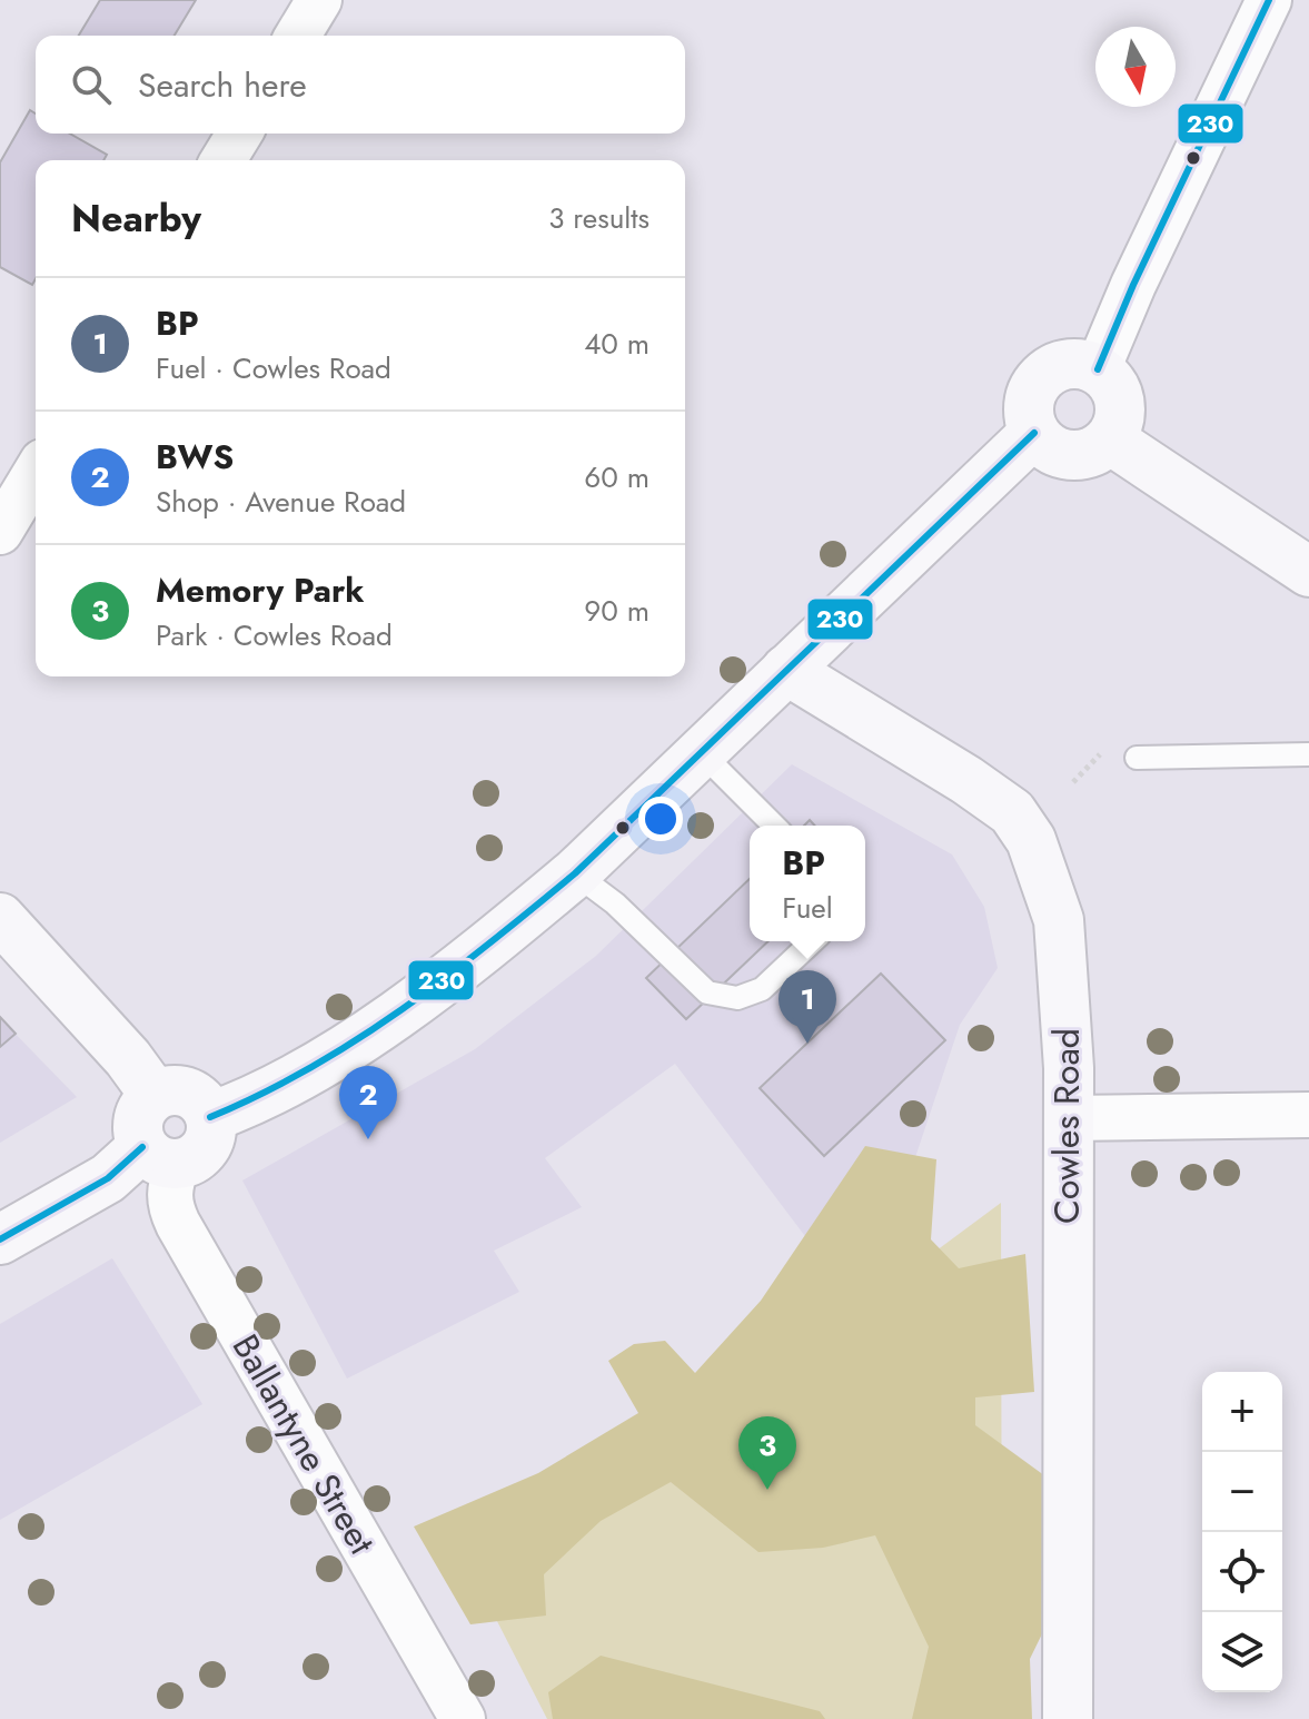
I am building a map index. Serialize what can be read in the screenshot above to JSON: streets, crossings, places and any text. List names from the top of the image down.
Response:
{
  "streets": {
    "street": ["Cowles Road", "Ballantyne Street"]
  },
  "lines": ["transit line 230"],
  "north": "bottom",
  "page": {
    "search": "Search here",
    "heading": ["Nearby", "3 results"],
    "list": [
      {
        "mark": "1",
        "name": "BP",
        "note": "Fuel · Cowles Road",
        "value": "40 m"
      },
      {
        "mark": "2",
        "name": "BWS",
        "note": "Shop · Avenue Road",
        "value": "60 m"
      },
      {
        "mark": "3",
        "name": "Memory Park",
        "note": "Park · Cowles Road",
        "value": "90 m"
      }
    ],
    "popup": ["BP", "Fuel"],
    "pins": ["1", "2", "3"],
    "map_buttons": ["+", "−"]
  }
}
